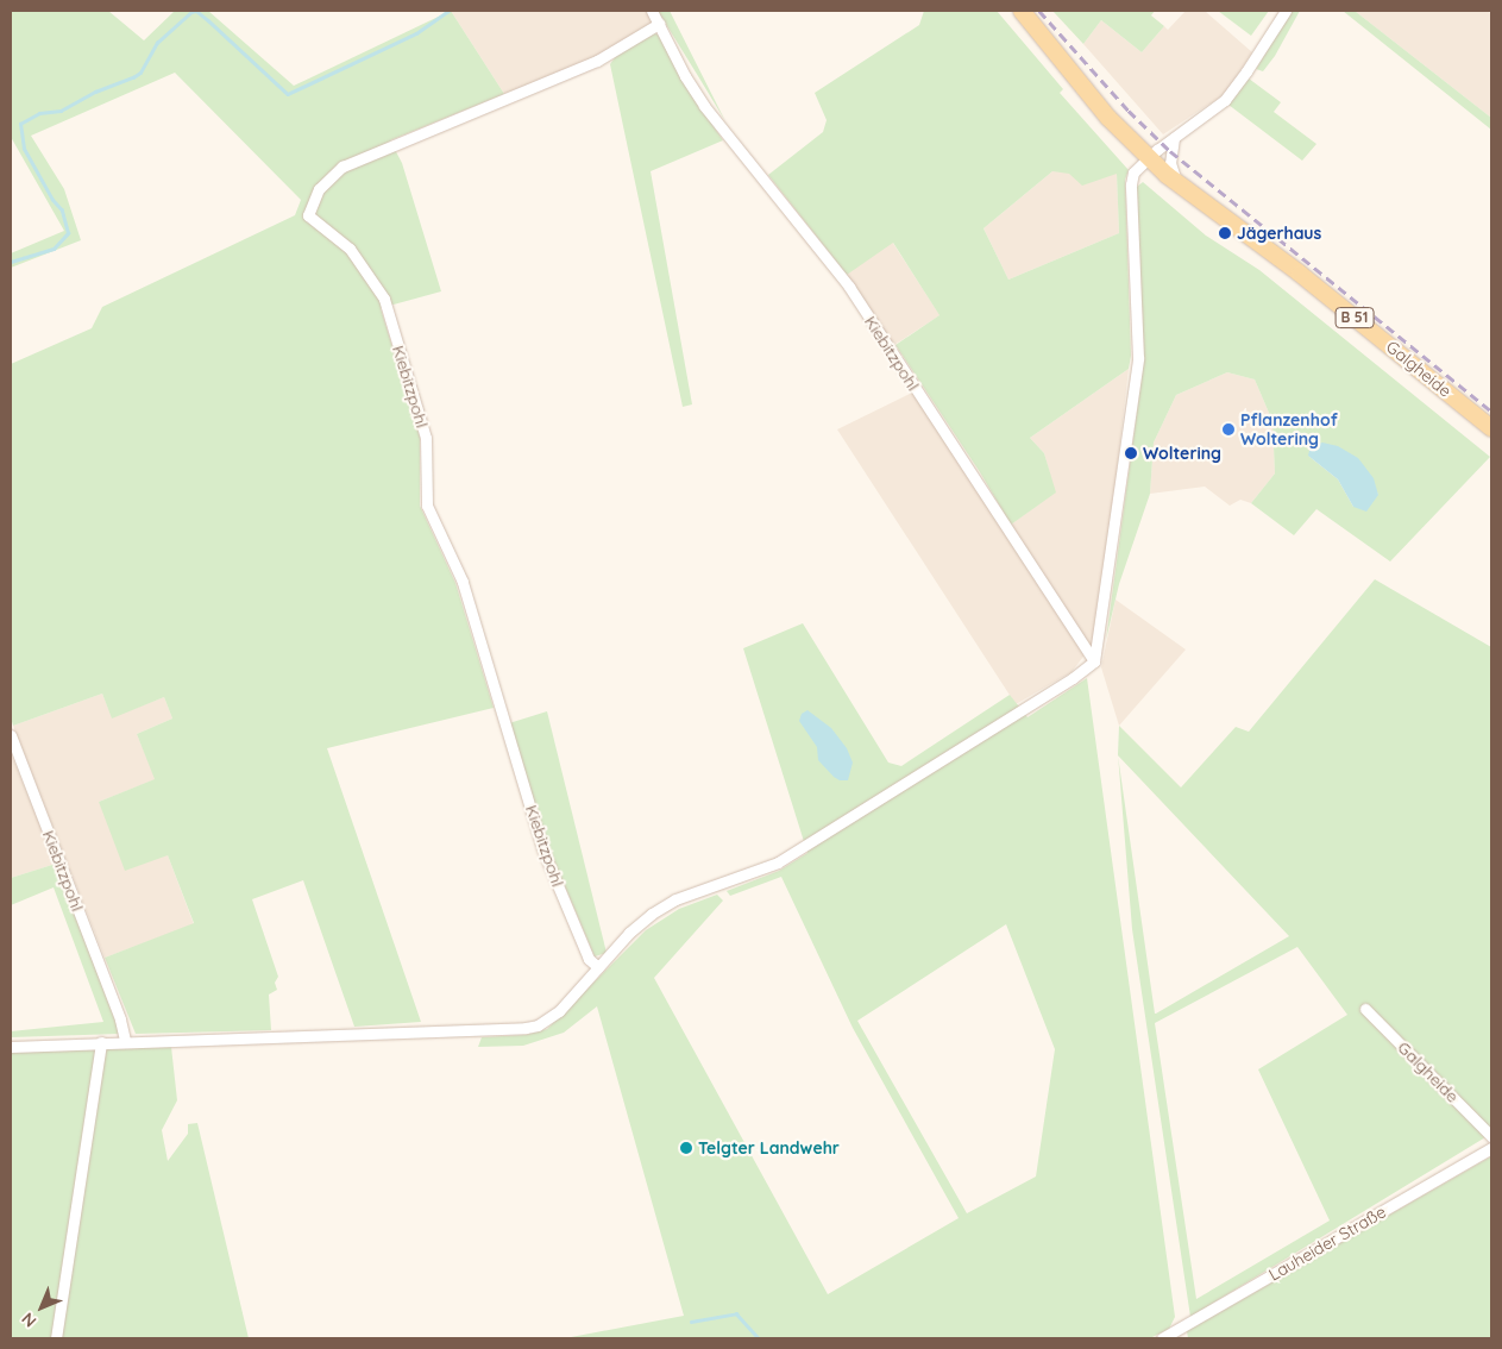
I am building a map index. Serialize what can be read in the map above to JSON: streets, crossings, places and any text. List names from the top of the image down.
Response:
{
  "streets": {
    "main road": ["B 51", "Galgheide"],
    "street": ["Kiebitzpohl", "Lauheider Straße"]
  },
  "crossings": [
    ["B 51", "Galgheide"]
  ],
  "places": [
    "Jägerhaus",
    "Pflanzenhof Woltering",
    "Woltering",
    "Telgter Landwehr"
  ],
  "north": "bottom left"
}
